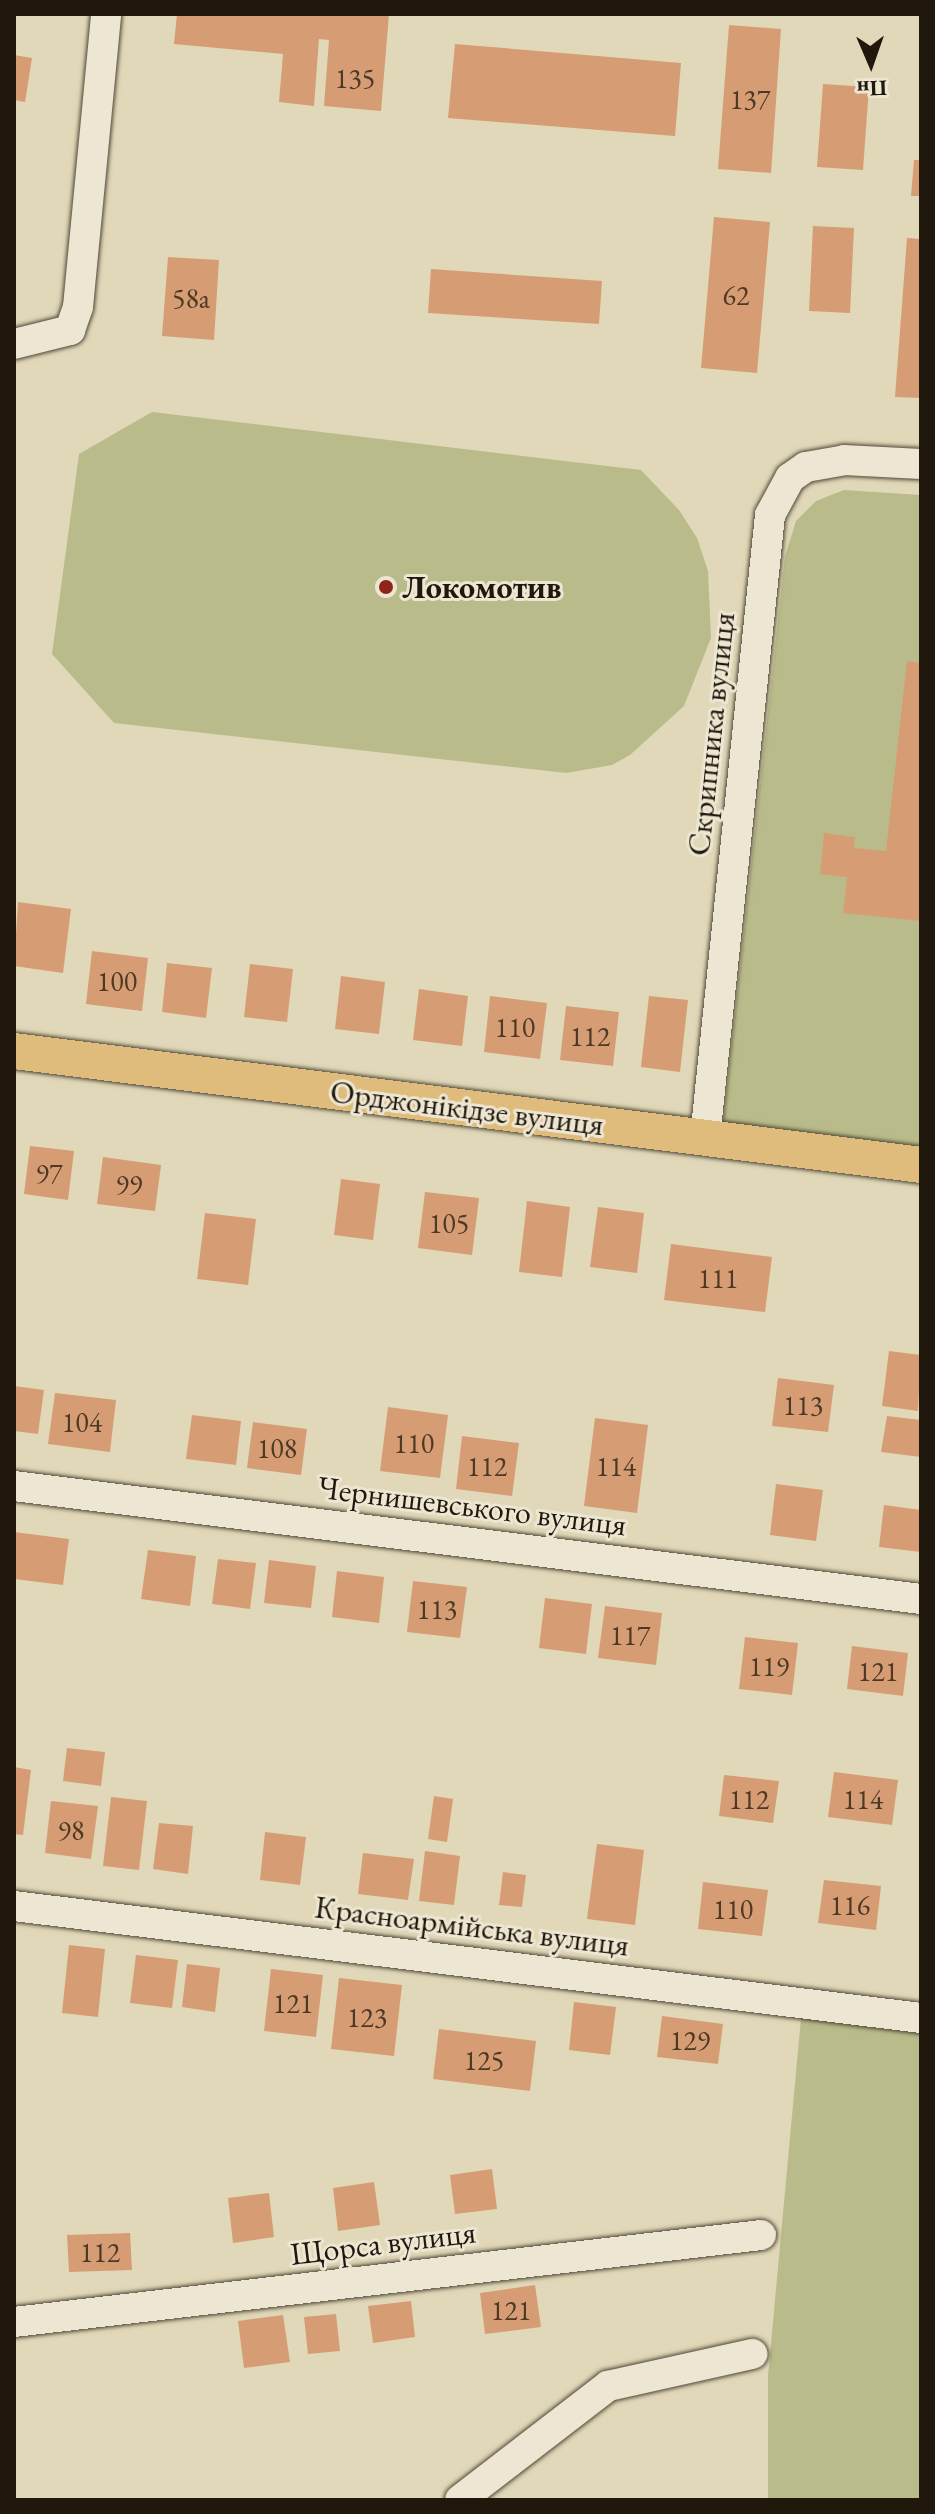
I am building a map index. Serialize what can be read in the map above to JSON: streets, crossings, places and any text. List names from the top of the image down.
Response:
{
  "streets": {
    "main road": ["Орджонікідзе вулиця"],
    "street": [
      "Скрипника вулиця",
      "Чернишевського вулиця",
      "Красноармійська вулиця",
      "Щорса вулиця"
    ]
  },
  "crossings": [
    ["Скрипника вулиця", "Орджонікідзе вулиця"]
  ],
  "places": ["Локомотив"],
  "house_numbers": [
    "135",
    "137",
    "62",
    "58а",
    "100",
    "110",
    "112",
    "97",
    "99",
    "105",
    "111",
    "113",
    "104",
    "110",
    "108",
    "112",
    "114",
    "113",
    "117",
    "119",
    "121",
    "112",
    "114",
    "98",
    "116",
    "110",
    "121",
    "123",
    "129",
    "125",
    "112",
    "121"
  ],
  "north": "bottom"
}
